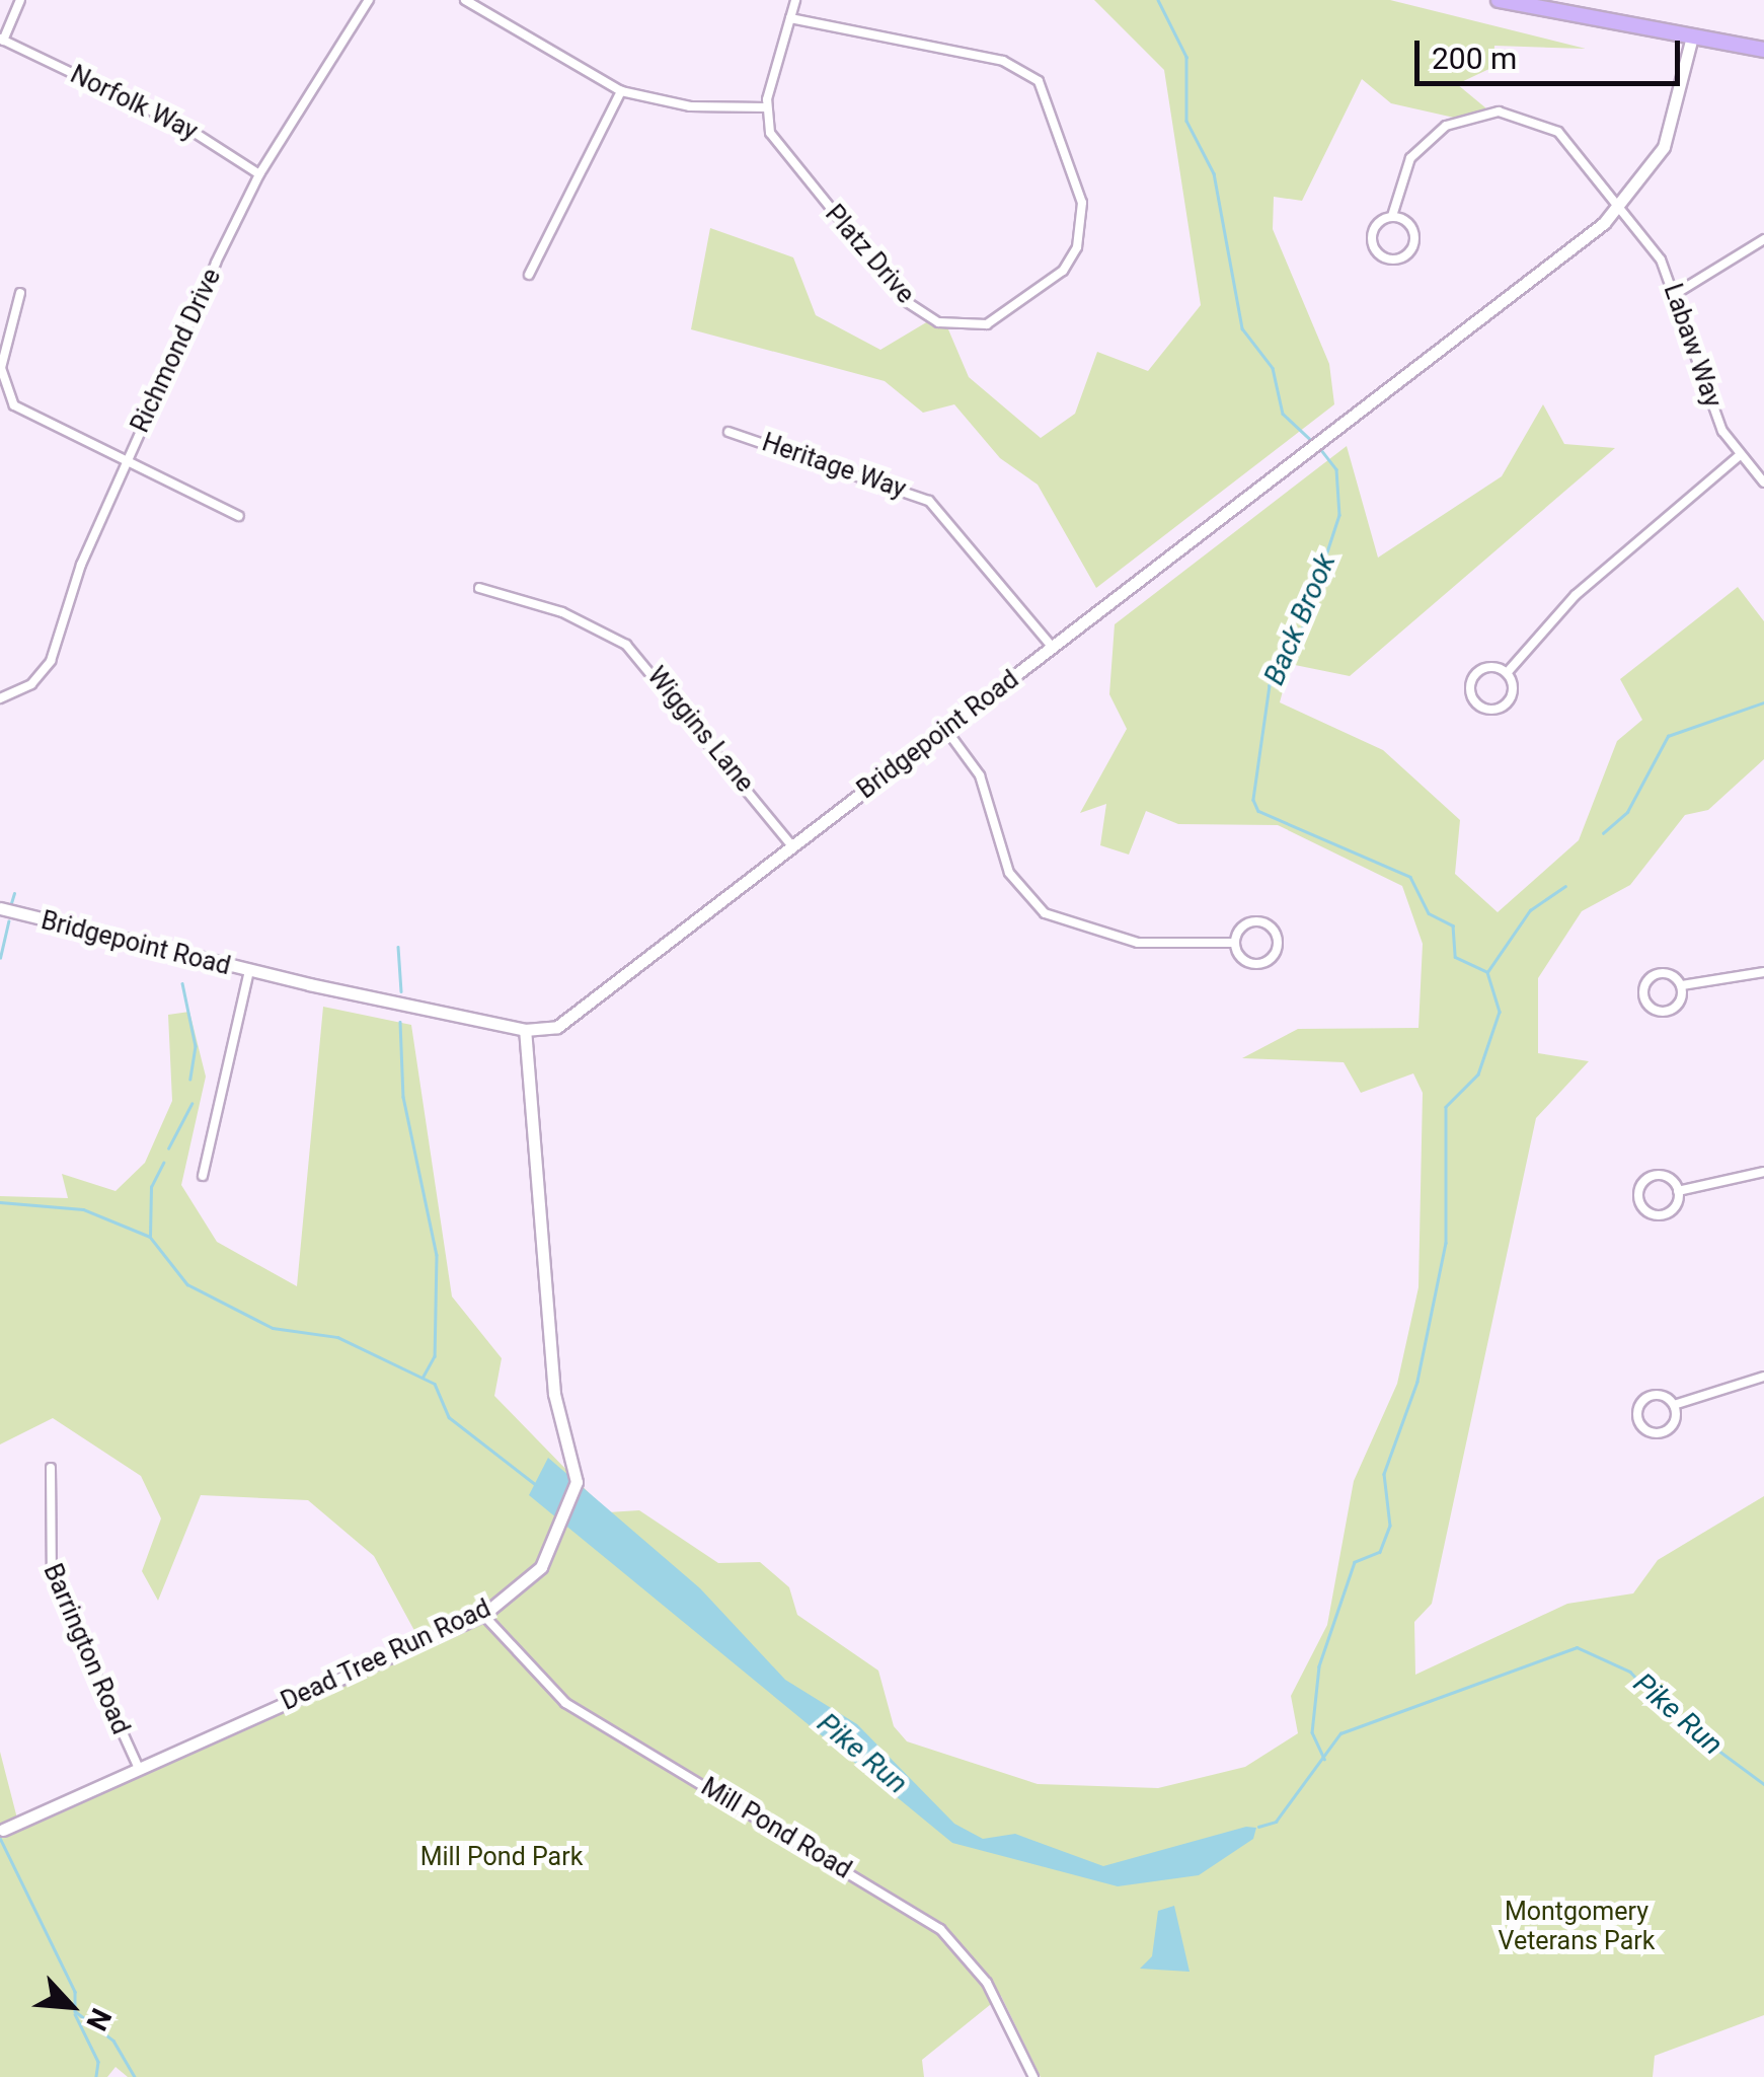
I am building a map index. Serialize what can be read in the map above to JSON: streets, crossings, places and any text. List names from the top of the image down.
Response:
{
  "streets": {
    "street": [
      "Norfolk Way",
      "Platz Drive",
      "Labaw Way",
      "Richmond Drive",
      "Heritage Way",
      "Wiggins Lane",
      "Bridgepoint Road",
      "Barrington Road",
      "Dead Tree Run Road",
      "Mill Pond Road"
    ]
  },
  "crossings": [
    ["Norfolk Way", "Richmond Drive"],
    ["Labaw Way", "Bridgepoint Road"],
    ["Heritage Way", "Bridgepoint Road"],
    ["Wiggins Lane", "Bridgepoint Road"],
    ["Bridgepoint Road", "Dead Tree Run Road"],
    ["Barrington Road", "Dead Tree Run Road"],
    ["Dead Tree Run Road", "Mill Pond Road"]
  ],
  "water": ["Back Brook", "Pike Run"],
  "parks": ["Mill Pond Park", "Montgomery Veterans Park"],
  "scale_bar": "200 m",
  "north": "bottom right"
}
